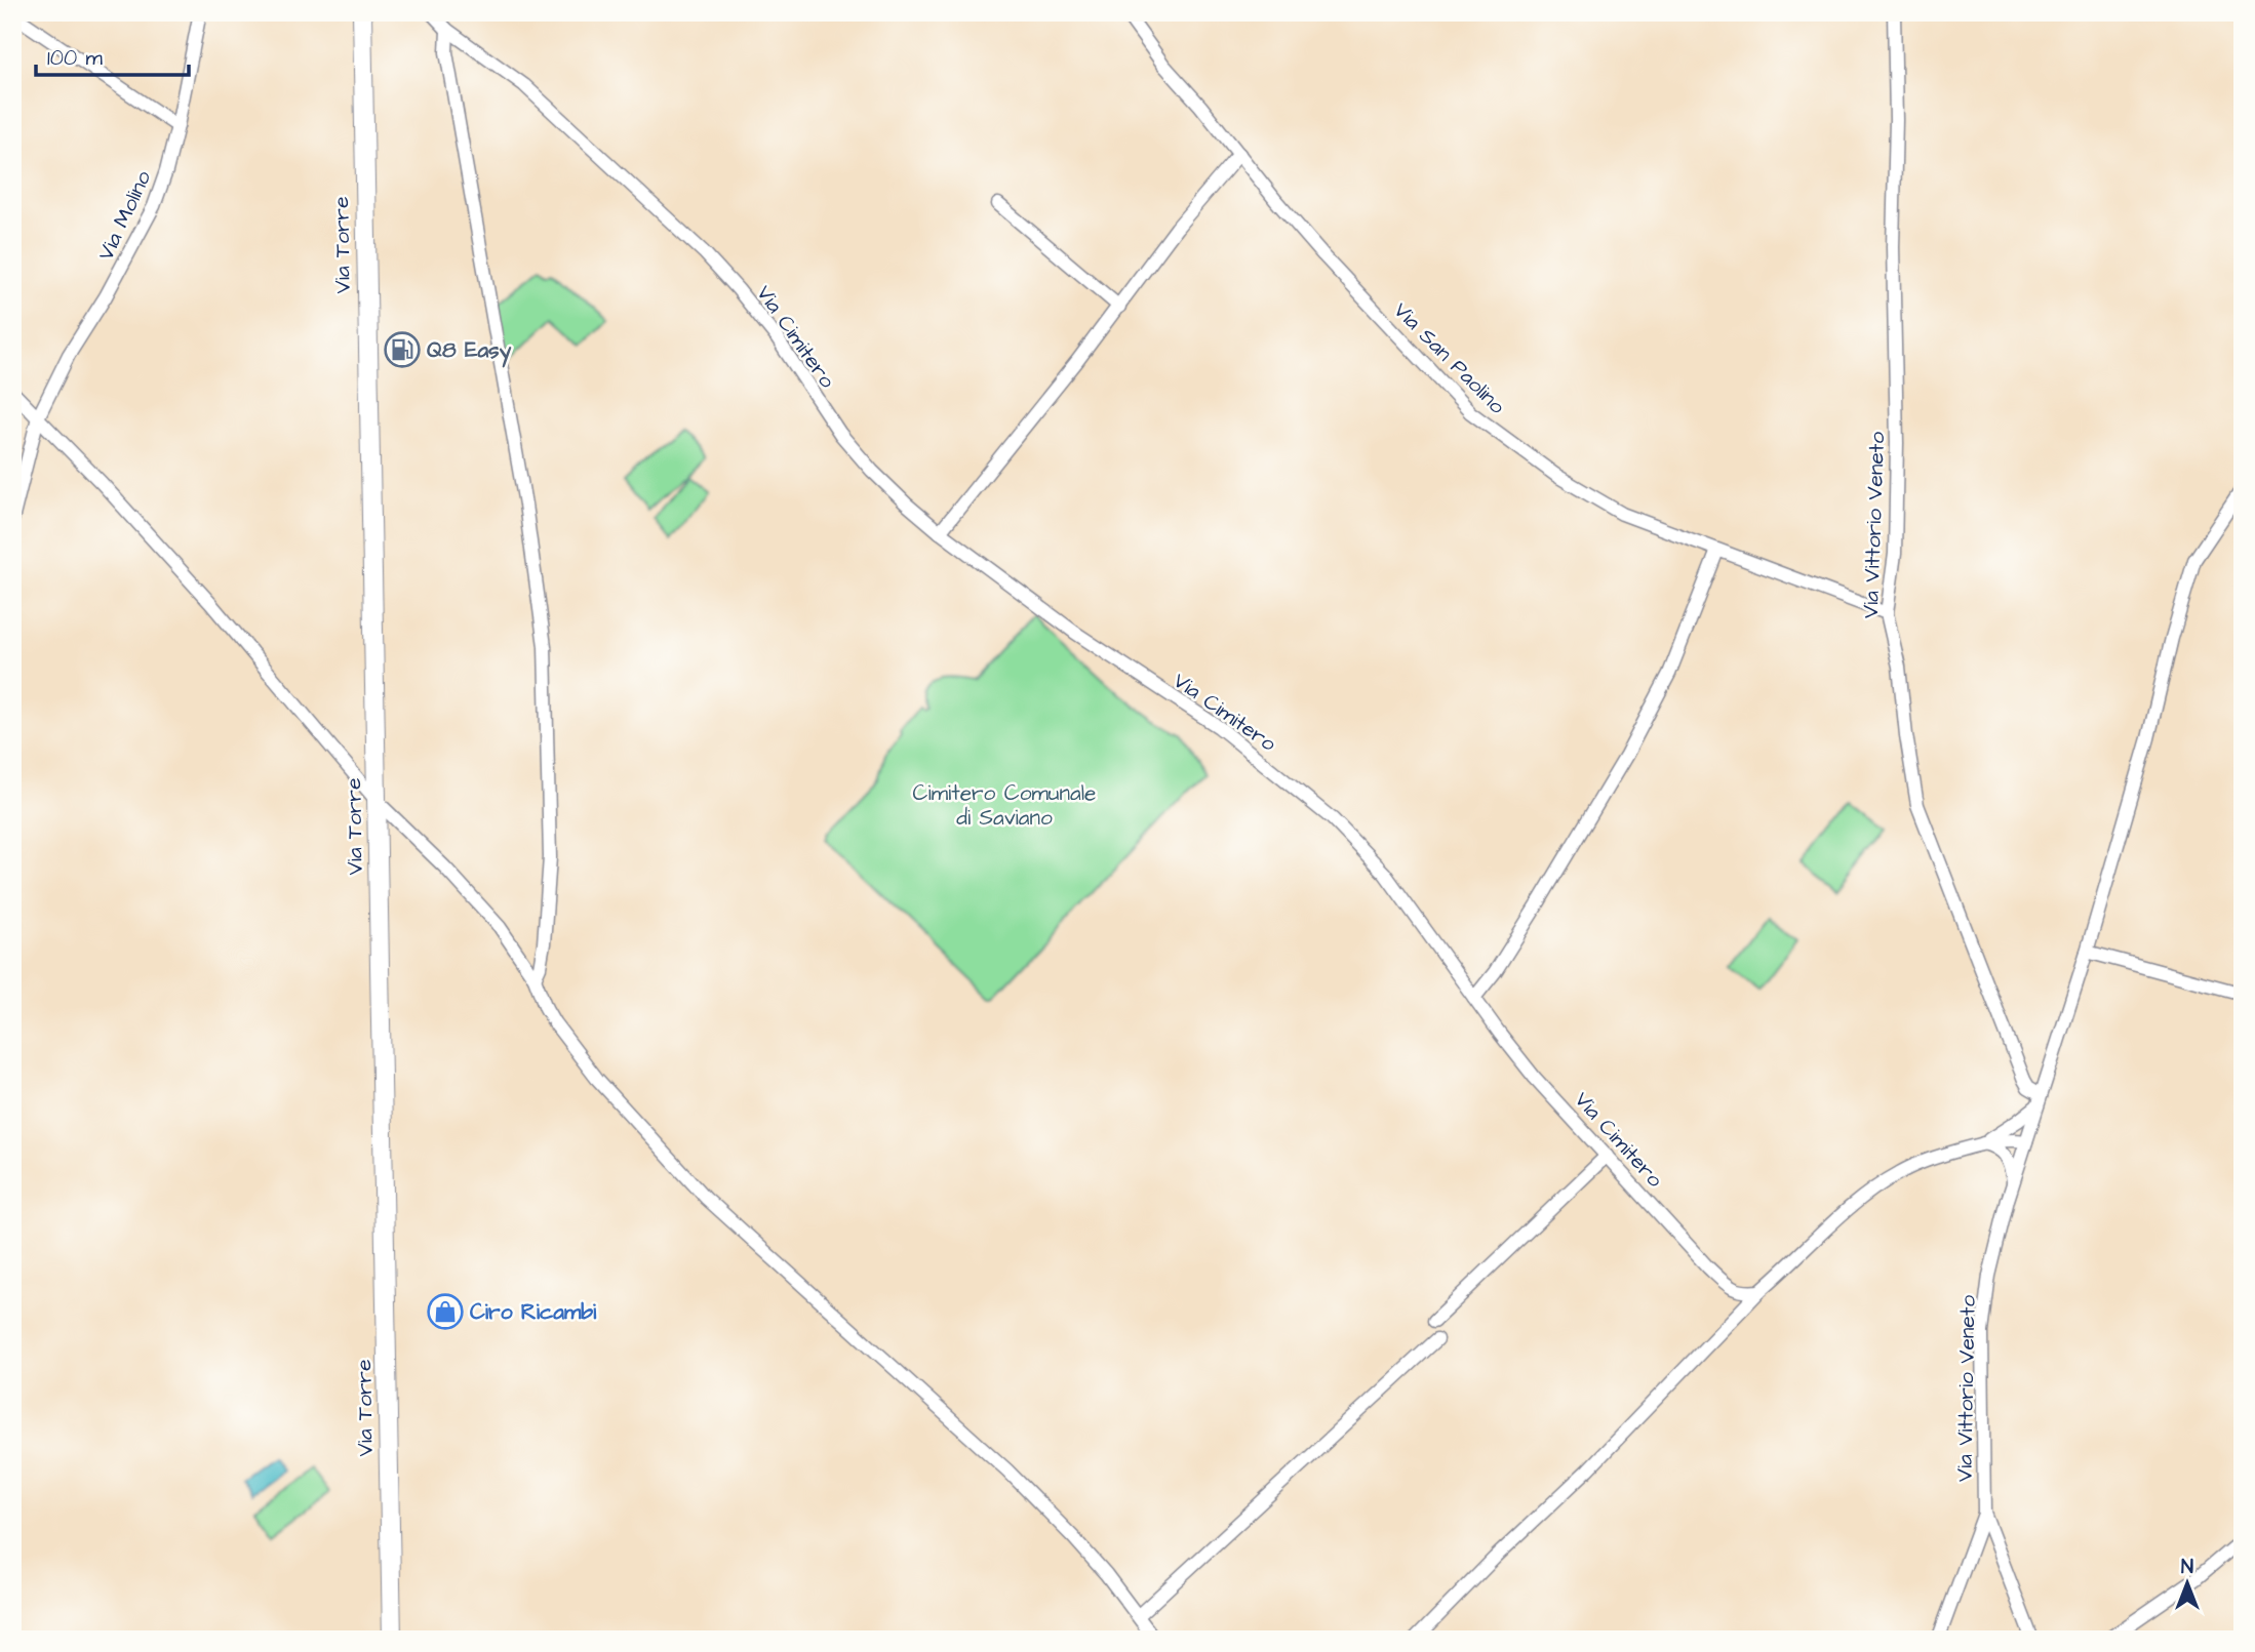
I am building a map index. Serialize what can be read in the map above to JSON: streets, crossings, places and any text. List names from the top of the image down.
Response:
{
  "streets": {
    "main road": ["Via Torre"],
    "street": [
      "Via Molino",
      "Via Cimitero",
      "Via San Paolino",
      "Via Vittorio Veneto"
    ]
  },
  "crossings": [
    ["Via San Paolino", "Via Vittorio Veneto"]
  ],
  "parks": ["Cimitero Comunale di Saviano"],
  "places": {
    "fuel station": ["Q8 Easy"],
    "shop": ["Ciro Ricambi"]
  },
  "scale_bar": "100 m",
  "north": "top"
}
